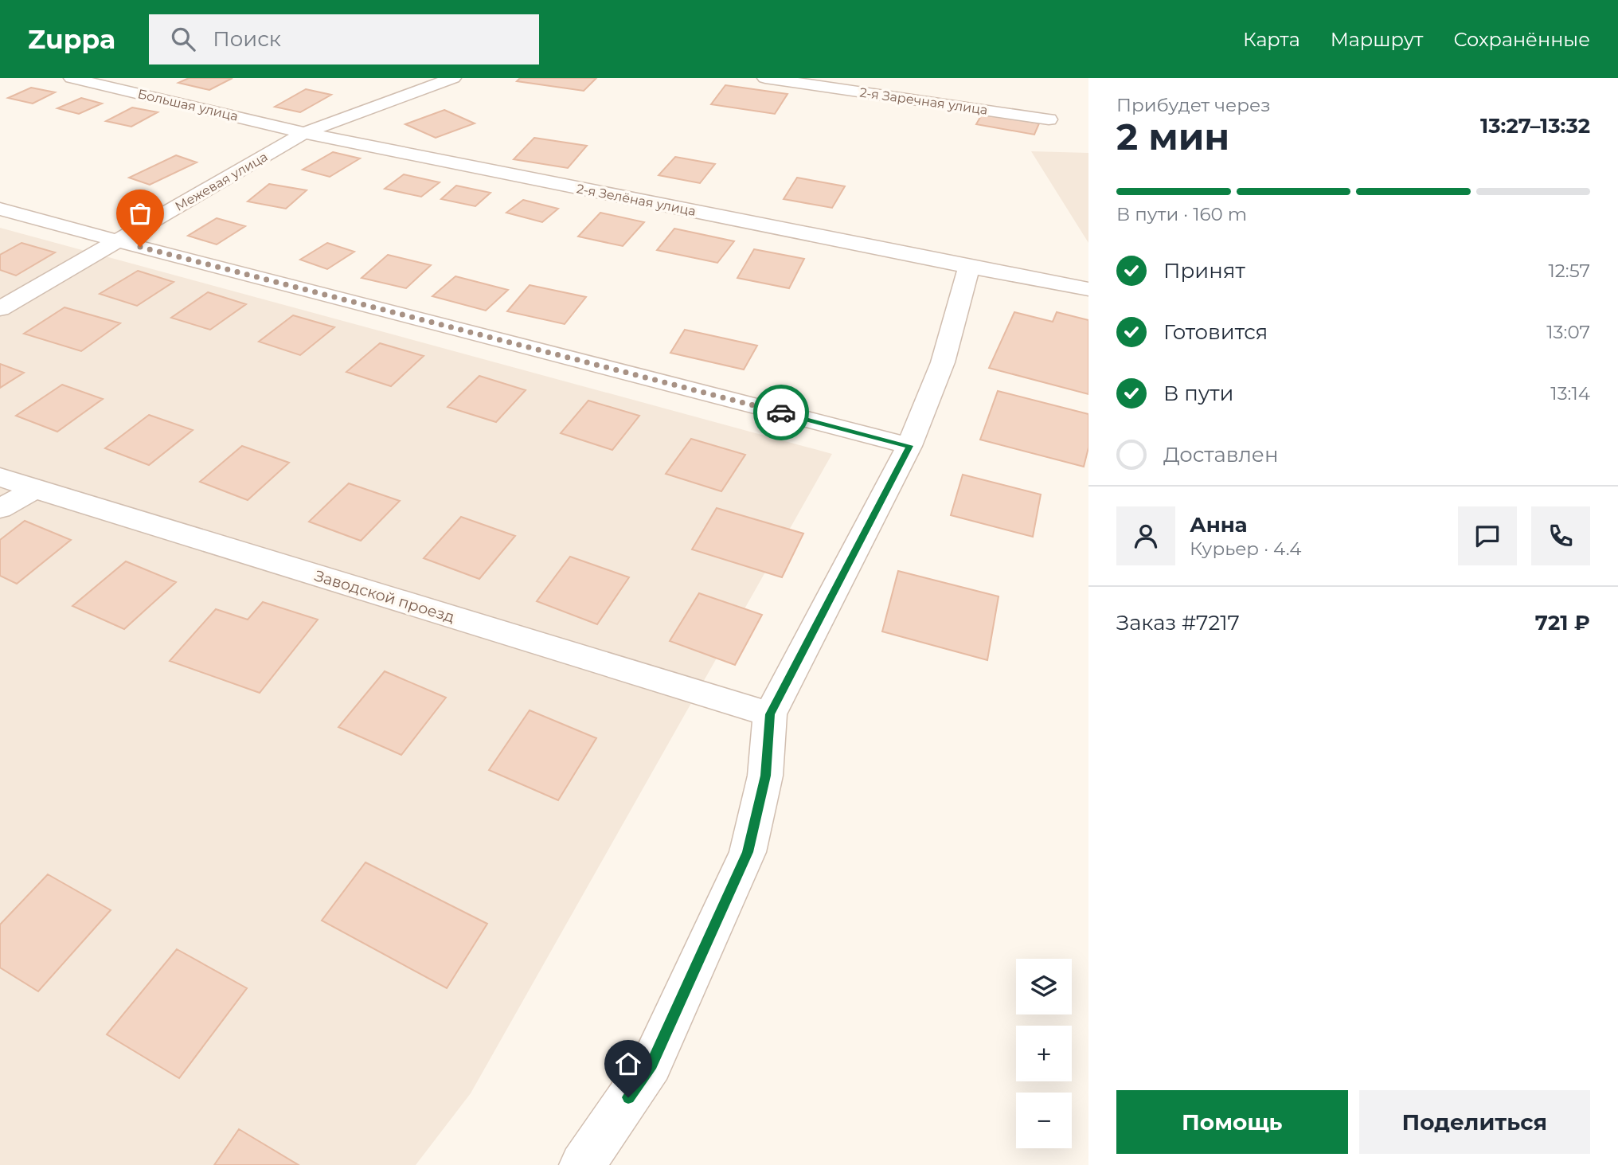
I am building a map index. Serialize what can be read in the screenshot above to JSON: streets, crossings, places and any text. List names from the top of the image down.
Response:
{
  "streets": {
    "street": [
      "2-я Заречная улица",
      "Большая улица",
      "Межевая улица",
      "2-я Зелёная улица",
      "Заводской проезд"
    ]
  },
  "crossings": [
    ["Большая улица", "Межевая улица"],
    ["Большая улица", "2-я Зелёная улица"],
    ["Межевая улица", "2-я Зелёная улица"]
  ],
  "page": {
    "header": "Zuppa",
    "search": "Поиск",
    "nav": ["Карта", "Маршрут", "Сохранённые"],
    "heading": ["2 мин", "Прибудет через", "13:27–13:32"],
    "panel": [
      "Анна",
      "Курьер · 4.4",
      "Заказ #7217",
      "721 ₽"
    ],
    "bar": "В пути · 160 m",
    "list": [
      ["Принят", "12:57"],
      ["Готовится", "13:07"],
      ["В пути", "13:14"],
      "Доставлен"
    ],
    "map_buttons": ["+", "−"],
    "buttons": ["Помощь", "Поделиться"]
  }
}
